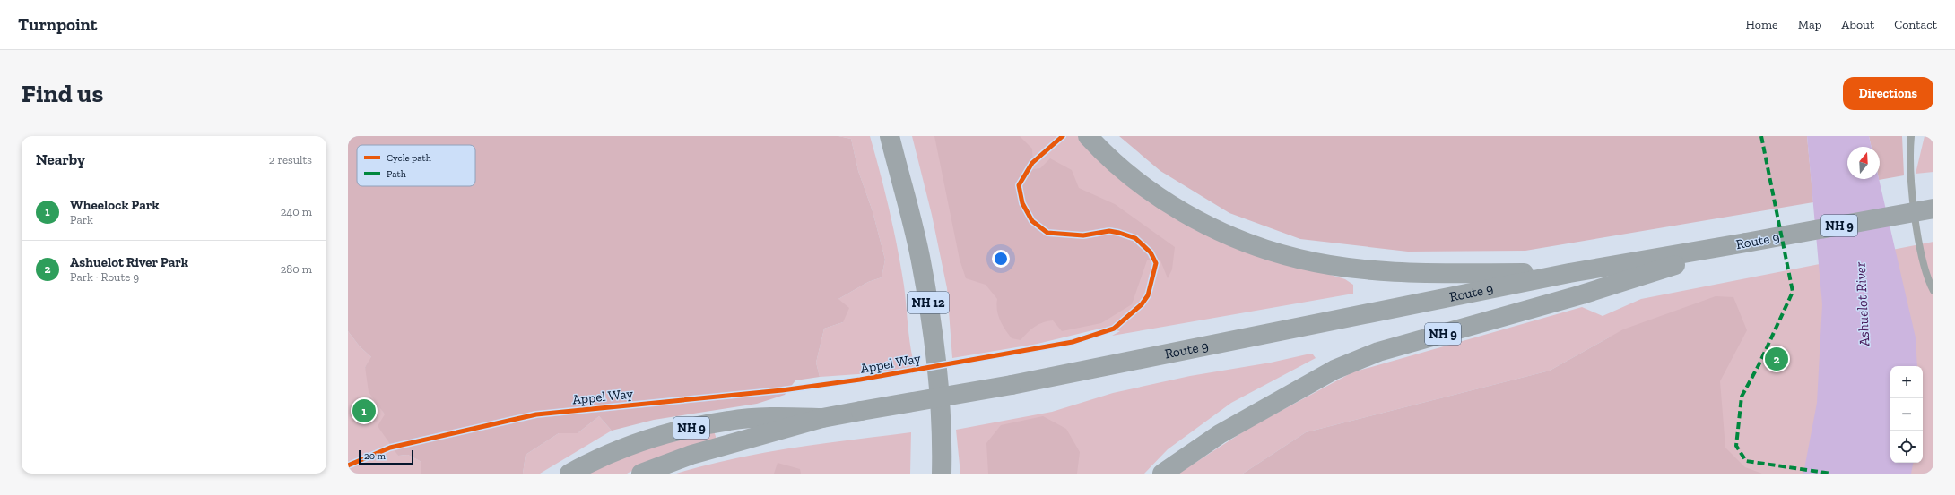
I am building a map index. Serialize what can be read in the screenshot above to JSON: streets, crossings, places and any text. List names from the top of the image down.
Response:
{
  "streets": {
    "highway": ["NH 9", "Route 9", "NH 12"],
    "cycle path": ["Appel Way"]
  },
  "crossings": [
    ["NH 9", "Route 9"]
  ],
  "water": ["Ashuelot River"],
  "legend": ["Cycle path", "Path"],
  "scale_bar": "20 m",
  "north": "top",
  "page": {
    "header": "Turnpoint",
    "nav": [
      "Home",
      "Map",
      "About",
      "Contact"
    ],
    "buttons": "Directions",
    "title": "Find us",
    "heading": ["Nearby", "2 results"],
    "list": [
      {
        "mark": "1",
        "name": "Wheelock Park",
        "note": "Park",
        "value": "240 m"
      },
      {
        "mark": "2",
        "name": "Ashuelot River Park",
        "note": "Park · Route 9",
        "value": "280 m"
      }
    ],
    "pins": ["2", "1"],
    "map_buttons": ["+", "−"],
    "scale": "20 m"
  }
}
